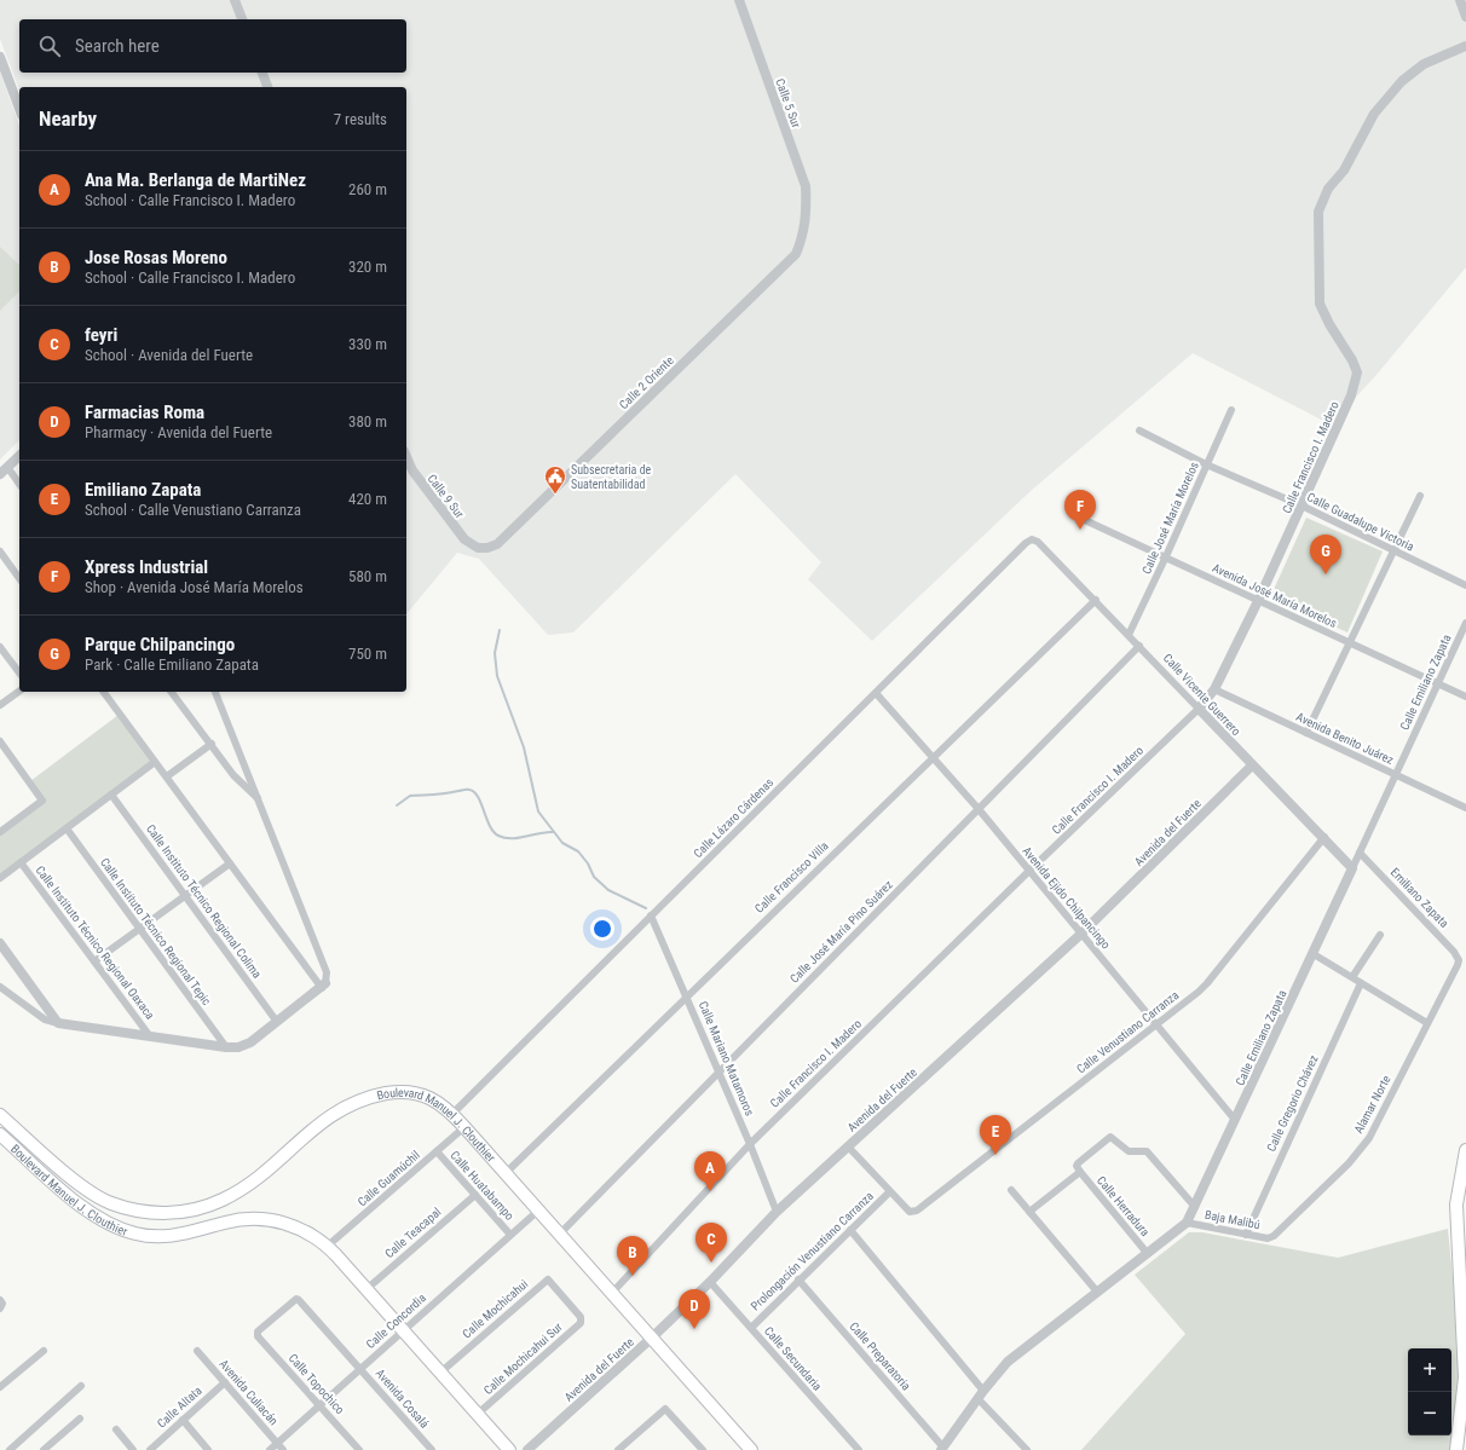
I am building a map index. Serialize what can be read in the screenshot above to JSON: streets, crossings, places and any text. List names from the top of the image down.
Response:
{
  "streets": {
    "main road": ["Boulevard Manuel J. Clouthier"],
    "street": [
      "Calle 5 Sur",
      "Calle 2 Oriente",
      "Calle Francisco I. Madero",
      "Calle 9 Sur",
      "Calle José María Morelos",
      "Calle Guadalupe Victoria",
      "Avenida José María Morelos",
      "Calle Emiliano Zapata",
      "Calle Vicente Guerrero",
      "Avenida Benito Juárez",
      "Calle Lázaro Cárdenas",
      "Avenida del Fuerte",
      "Calle Francisco Villa",
      "Avenida Ejido Chilpancingo",
      "Emiliano Zapata",
      "Calle Instituto Técnico Regional Colima",
      "Calle Instituto Técnico Regional Tepic",
      "Calle José María Pino Suárez",
      "Calle Instituto Técnico Regional Oaxaca",
      "Calle Venustiano Carranza",
      "Calle Mariano Matamoros",
      "Calle Gregorio Chávez",
      "Alamar Norte",
      "Calle Guamúchil",
      "Calle Huatabampo",
      "Calle Herradura",
      "Baja Malibú",
      "Calle Teacapal",
      "Prolongación Venustiano Carranza",
      "Calle Mochicahui",
      "Calle Concordia",
      "Calle Preparatoria",
      "Calle Mochicahui Sur",
      "Calle Secundaria",
      "Calle Topochico",
      "Avenida Culiacán",
      "Avenida Cosalá",
      "Calle Altata"
    ]
  },
  "crossings": [
    ["Calle 5 Sur", "Calle 2 Oriente"],
    ["Calle 2 Oriente", "Calle 9 Sur"],
    ["Calle Francisco I. Madero", "Calle Guadalupe Victoria"],
    ["Calle Francisco I. Madero", "Avenida José María Morelos"],
    ["Calle Francisco I. Madero", "Calle Vicente Guerrero"],
    ["Calle Francisco I. Madero", "Avenida Benito Juárez"],
    ["Calle Francisco I. Madero", "Avenida Ejido Chilpancingo"],
    ["Calle Francisco I. Madero", "Calle Mariano Matamoros"],
    ["Calle Francisco I. Madero", "Boulevard Manuel J. Clouthier"],
    ["Calle José María Morelos", "Calle Guadalupe Victoria"],
    ["Calle José María Morelos", "Avenida José María Morelos"],
    ["Calle José María Morelos", "Calle Vicente Guerrero"],
    ["Avenida José María Morelos", "Calle Emiliano Zapata"],
    ["Calle Emiliano Zapata", "Calle Vicente Guerrero"],
    ["Calle Emiliano Zapata", "Avenida Benito Juárez"],
    ["Calle Emiliano Zapata", "Avenida Ejido Chilpancingo"],
    ["Calle Emiliano Zapata", "Emiliano Zapata"],
    ["Calle Emiliano Zapata", "Calle Herradura"],
    ["Calle Emiliano Zapata", "Baja Malibú"],
    ["Calle Emiliano Zapata", "Calle Preparatoria"],
    ["Calle Vicente Guerrero", "Calle Lázaro Cárdenas"],
    ["Calle Vicente Guerrero", "Avenida del Fuerte"],
    ["Calle Vicente Guerrero", "Calle Francisco Villa"],
    ["Calle Vicente Guerrero", "Calle José María Pino Suárez"],
    ["Calle Vicente Guerrero", "Calle Venustiano Carranza"],
    ["Calle Lázaro Cárdenas", "Avenida Ejido Chilpancingo"],
    ["Calle Lázaro Cárdenas", "Calle Mariano Matamoros"],
    ["Calle Lázaro Cárdenas", "Boulevard Manuel J. Clouthier"],
    ["Avenida del Fuerte", "Avenida Ejido Chilpancingo"],
    ["Avenida del Fuerte", "Calle Mariano Matamoros"],
    ["Avenida del Fuerte", "Boulevard Manuel J. Clouthier"],
    ["Avenida del Fuerte", "Calle Secundaria"],
    ["Calle Francisco Villa", "Avenida Ejido Chilpancingo"],
    ["Calle Francisco Villa", "Calle Mariano Matamoros"],
    ["Calle Francisco Villa", "Boulevard Manuel J. Clouthier"],
    ["Avenida Ejido Chilpancingo", "Calle José María Pino Suárez"],
    ["Avenida Ejido Chilpancingo", "Calle Venustiano Carranza"],
    ["Emiliano Zapata", "Alamar Norte"],
    ["Calle José María Pino Suárez", "Calle Mariano Matamoros"],
    ["Calle José María Pino Suárez", "Boulevard Manuel J. Clouthier"],
    ["Calle Venustiano Carranza", "Prolongación Venustiano Carranza"],
    ["Calle Gregorio Chávez", "Baja Malibú"],
    ["Alamar Norte", "Baja Malibú"],
    ["Boulevard Manuel J. Clouthier", "Calle Guamúchil"],
    ["Boulevard Manuel J. Clouthier", "Calle Teacapal"],
    ["Boulevard Manuel J. Clouthier", "Calle Mochicahui"],
    ["Boulevard Manuel J. Clouthier", "Calle Concordia"],
    ["Boulevard Manuel J. Clouthier", "Calle Mochicahui Sur"],
    ["Calle Guamúchil", "Calle Huatabampo"],
    ["Calle Huatabampo", "Calle Teacapal"],
    ["Calle Huatabampo", "Calle Concordia"],
    ["Prolongación Venustiano Carranza", "Calle Preparatoria"],
    ["Prolongación Venustiano Carranza", "Calle Secundaria"],
    ["Calle Mochicahui", "Calle Mochicahui Sur"],
    ["Calle Concordia", "Calle Topochico"],
    ["Calle Concordia", "Avenida Culiacán"],
    ["Calle Concordia", "Avenida Cosalá"],
    ["Calle Topochico", "Avenida Cosalá"],
    ["Avenida Culiacán", "Calle Altata"]
  ],
  "places": {
    "public building": ["Subsecretaria de Suatentabilidad"]
  },
  "page": {
    "search": "Search here",
    "heading": ["Nearby", "7 results"],
    "list": [
      {
        "mark": "A",
        "name": "Ana Ma. Berlanga de MartiNez",
        "note": "School · Calle Francisco I. Madero",
        "value": "260 m"
      },
      {
        "mark": "B",
        "name": "Jose Rosas Moreno",
        "note": "School · Calle Francisco I. Madero",
        "value": "320 m"
      },
      {
        "mark": "C",
        "name": "feyri",
        "note": "School · Avenida del Fuerte",
        "value": "330 m"
      },
      {
        "mark": "D",
        "name": "Farmacias Roma",
        "note": "Pharmacy · Avenida del Fuerte",
        "value": "380 m"
      },
      {
        "mark": "E",
        "name": "Emiliano Zapata",
        "note": "School · Calle Venustiano Carranza",
        "value": "420 m"
      },
      {
        "mark": "F",
        "name": "Xpress Industrial",
        "note": "Shop · Avenida José María Morelos",
        "value": "580 m"
      },
      {
        "mark": "G",
        "name": "Parque Chilpancingo",
        "note": "Park · Calle Emiliano Zapata",
        "value": "750 m"
      }
    ],
    "pins": [
      "F",
      "G",
      "E",
      "A",
      "C",
      "B",
      "D"
    ],
    "map_buttons": ["+", "−"]
  }
}
